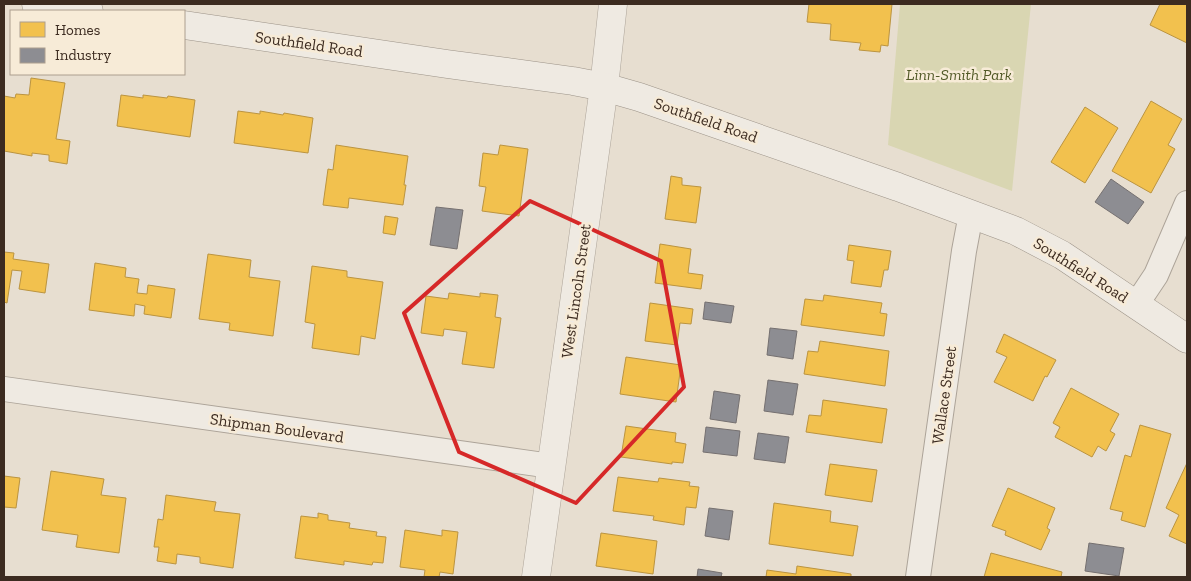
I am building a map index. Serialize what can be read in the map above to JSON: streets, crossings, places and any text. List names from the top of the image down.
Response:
{
  "streets": {
    "main road": ["Southfield Road", "West Lincoln Street"],
    "street": ["Wallace Street", "Shipman Boulevard"]
  },
  "crossings": [
    ["Southfield Road", "West Lincoln Street"],
    ["Southfield Road", "Wallace Street"],
    ["West Lincoln Street", "Shipman Boulevard"]
  ],
  "parks": ["Linn-Smith Park"],
  "legend": ["Homes", "Industry"]
}
